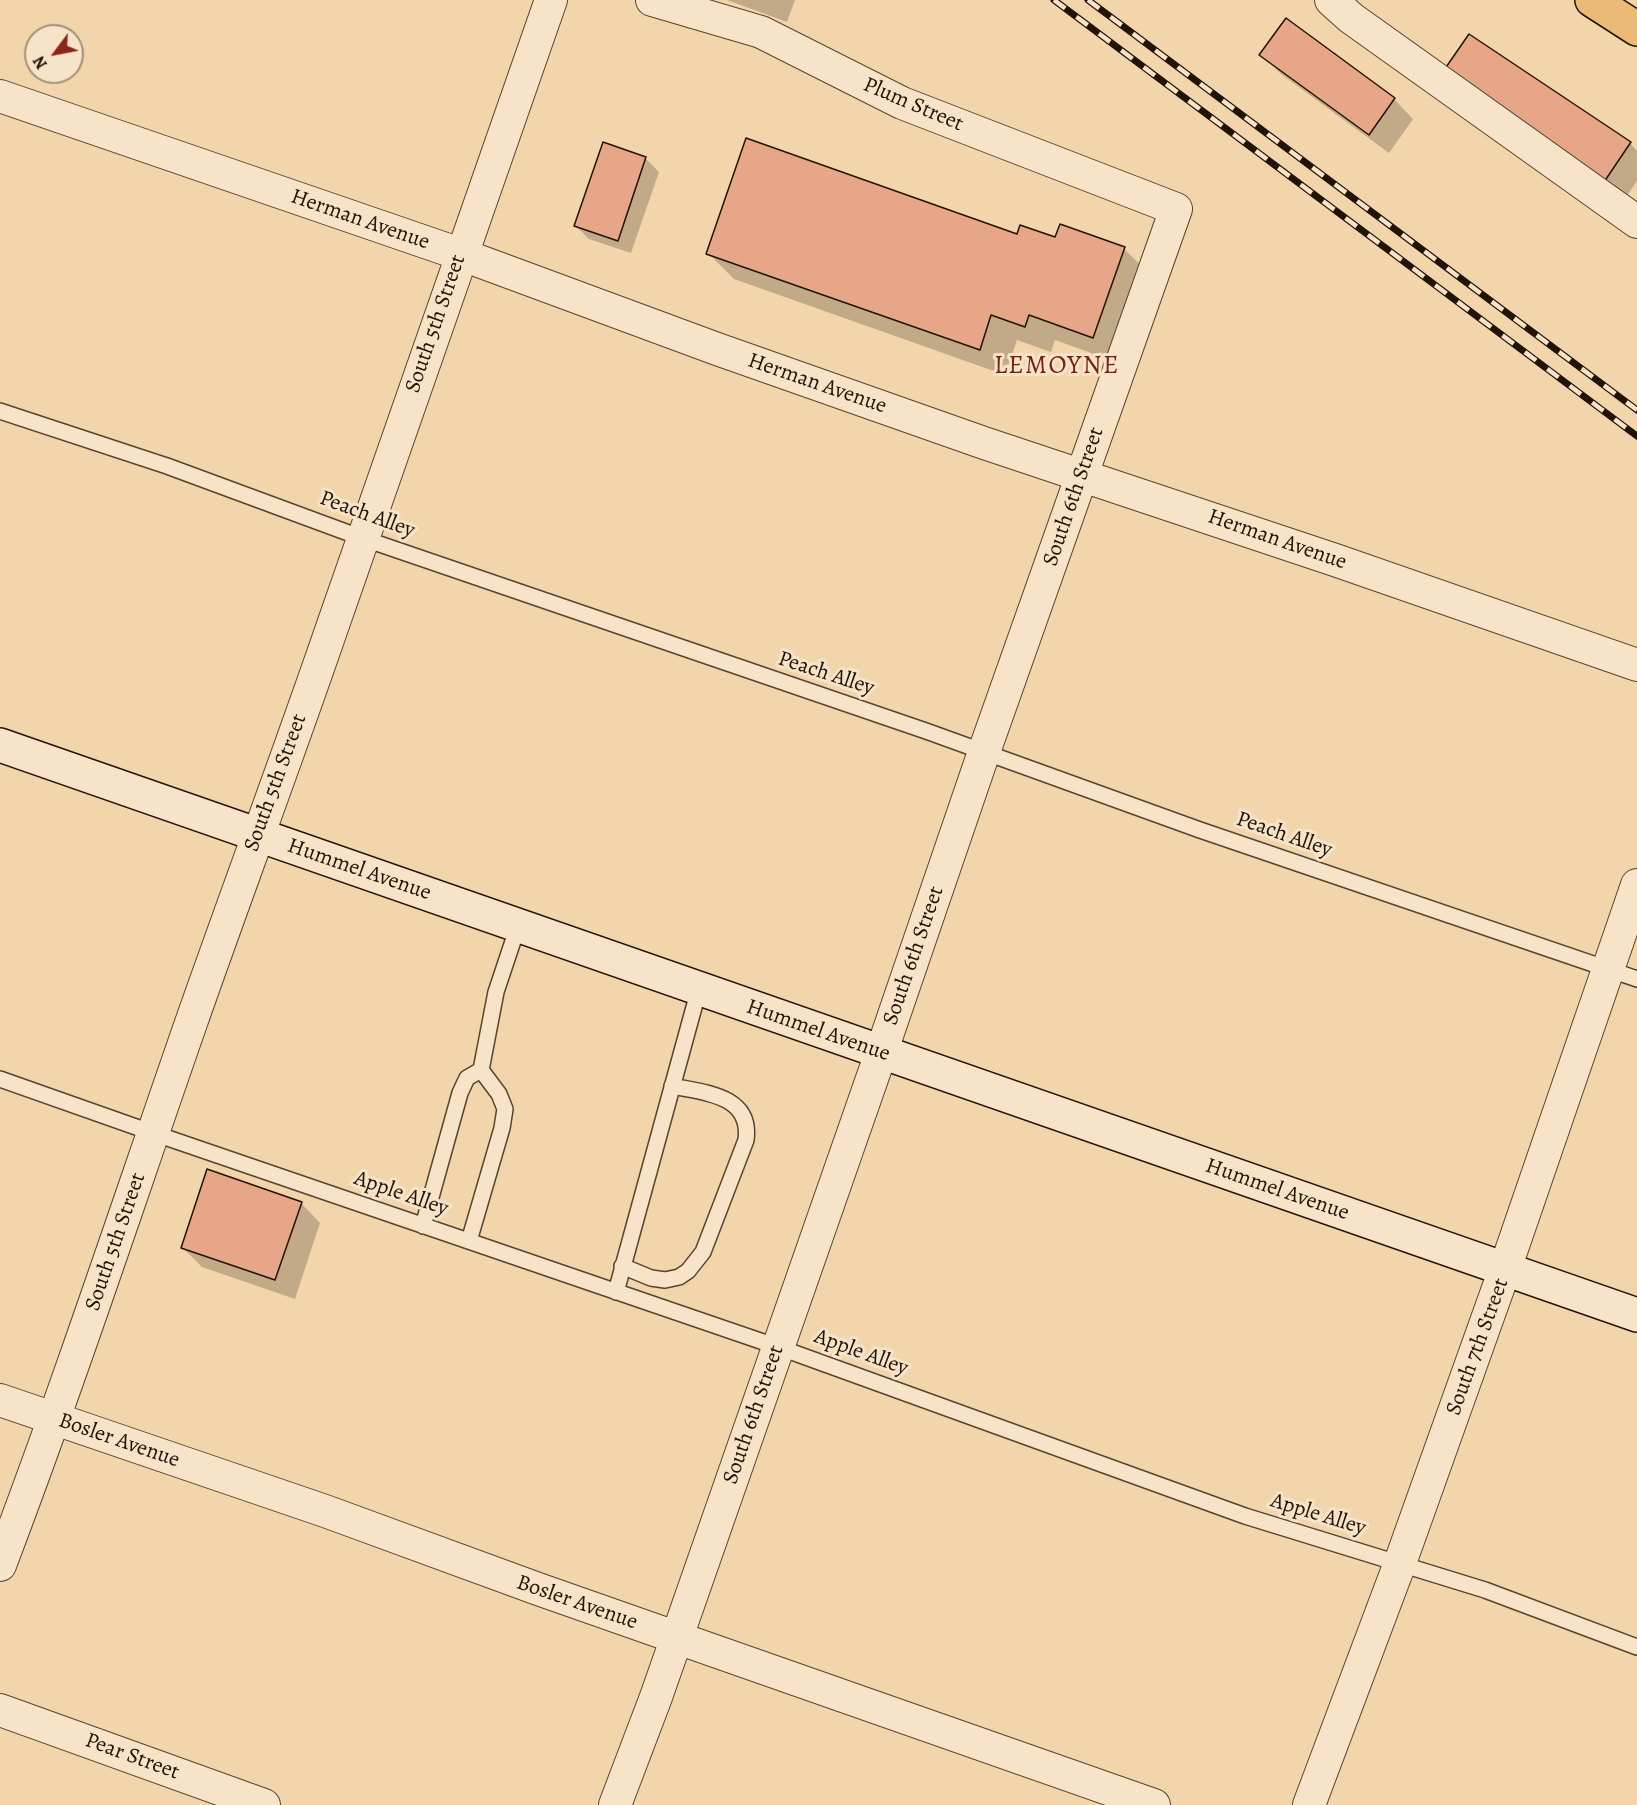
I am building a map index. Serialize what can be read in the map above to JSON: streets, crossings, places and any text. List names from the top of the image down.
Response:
{
  "streets": {
    "main road": ["Hummel Avenue"],
    "street": [
      "Plum Street",
      "Herman Avenue",
      "South 5th Street",
      "South 6th Street",
      "South 7th Street",
      "Bosler Avenue",
      "Pear Street"
    ],
    "lane": ["Peach Alley", "Apple Alley"]
  },
  "crossings": [
    ["Plum Street", "South 6th Street"],
    ["Herman Avenue", "South 5th Street"],
    ["Herman Avenue", "South 6th Street"],
    ["South 5th Street", "Peach Alley"],
    ["South 5th Street", "Hummel Avenue"],
    ["South 5th Street", "Apple Alley"],
    ["South 5th Street", "Bosler Avenue"],
    ["South 6th Street", "Peach Alley"],
    ["South 6th Street", "Hummel Avenue"],
    ["South 6th Street", "Apple Alley"],
    ["South 6th Street", "Bosler Avenue"],
    ["Peach Alley", "South 7th Street"],
    ["Hummel Avenue", "South 7th Street"],
    ["Apple Alley", "South 7th Street"]
  ],
  "districts": ["LEMOYNE"],
  "north": "bottom left"
}
